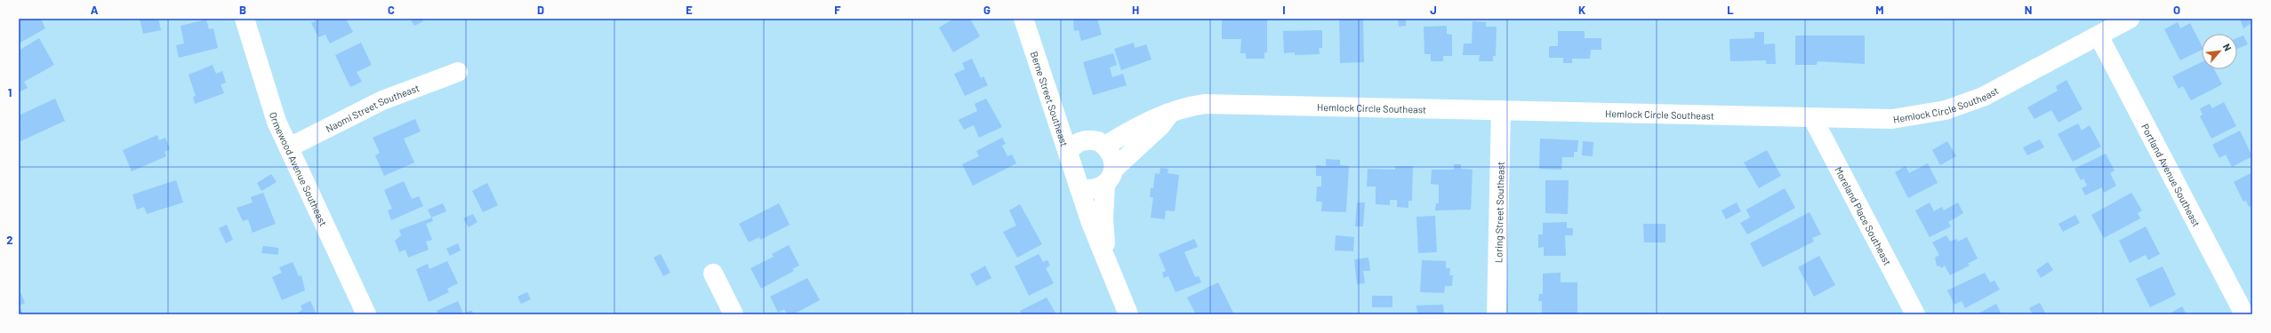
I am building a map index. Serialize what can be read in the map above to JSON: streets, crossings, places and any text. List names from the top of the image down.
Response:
{
  "streets": {
    "street": [
      "Berne Street Southeast",
      "Hemlock Circle Southeast",
      "Naomi Street Southeast",
      "Ormewood Avenue Southeast",
      "Portland Avenue Southeast",
      "Loring Street Southeast",
      "Moreland Place Southeast"
    ]
  },
  "crossings": [
    ["Berne Street Southeast", "Hemlock Circle Southeast"],
    ["Hemlock Circle Southeast", "Portland Avenue Southeast"],
    ["Hemlock Circle Southeast", "Loring Street Southeast"],
    ["Hemlock Circle Southeast", "Moreland Place Southeast"],
    ["Naomi Street Southeast", "Ormewood Avenue Southeast"]
  ],
  "north": "top right",
  "grid": {
    "columns": [
      "A",
      "B",
      "C",
      "D",
      "E",
      "F",
      "G",
      "H",
      "I",
      "J",
      "K",
      "L",
      "M",
      "N",
      "O"
    ],
    "rows": ["1", "2"]
  }
}
